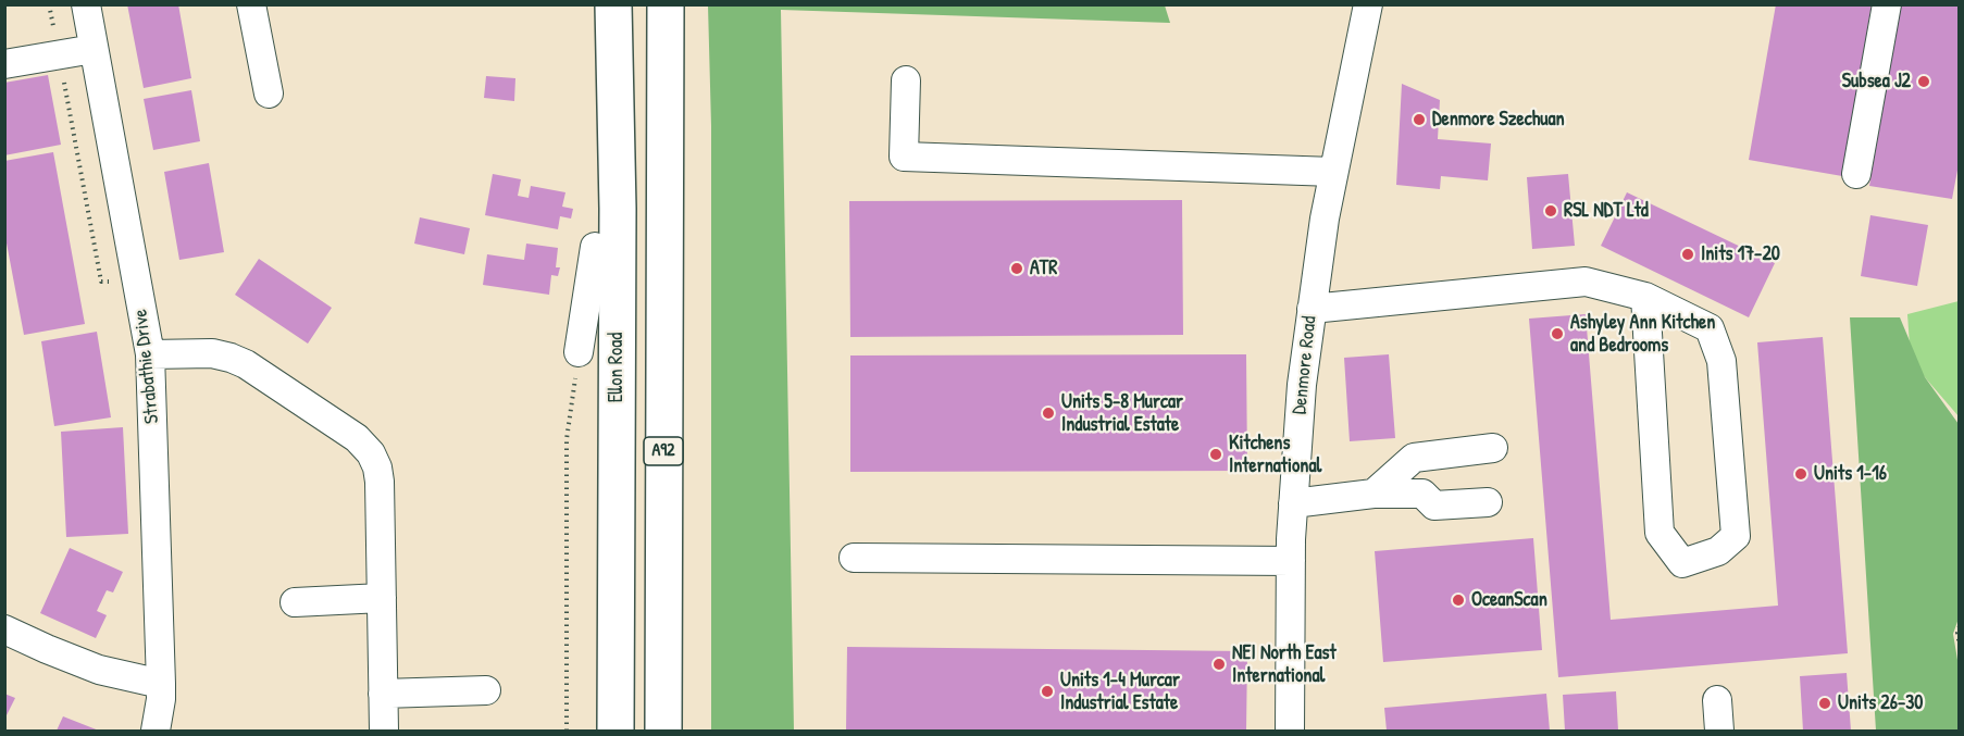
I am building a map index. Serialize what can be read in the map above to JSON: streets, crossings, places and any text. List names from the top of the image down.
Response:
{
  "streets": {
    "main road": ["Ellon Road", "A92"],
    "street": ["Denmore Road", "Strabathie Drive"]
  },
  "places": [
    "Subsea J2",
    "Denmore Szechuan",
    "RSL NDT Ltd",
    "Inits 17-20",
    "ATR",
    "Ashyley Ann Kitchen and Bedrooms",
    "Units 5-8 Murcar Industrial Estate",
    "Kitchens International",
    "Units 1-16",
    "OceanScan",
    "NEI North East International",
    "Units 1-4 Murcar Industrial Estate",
    "Units 26-30"
  ]
}
